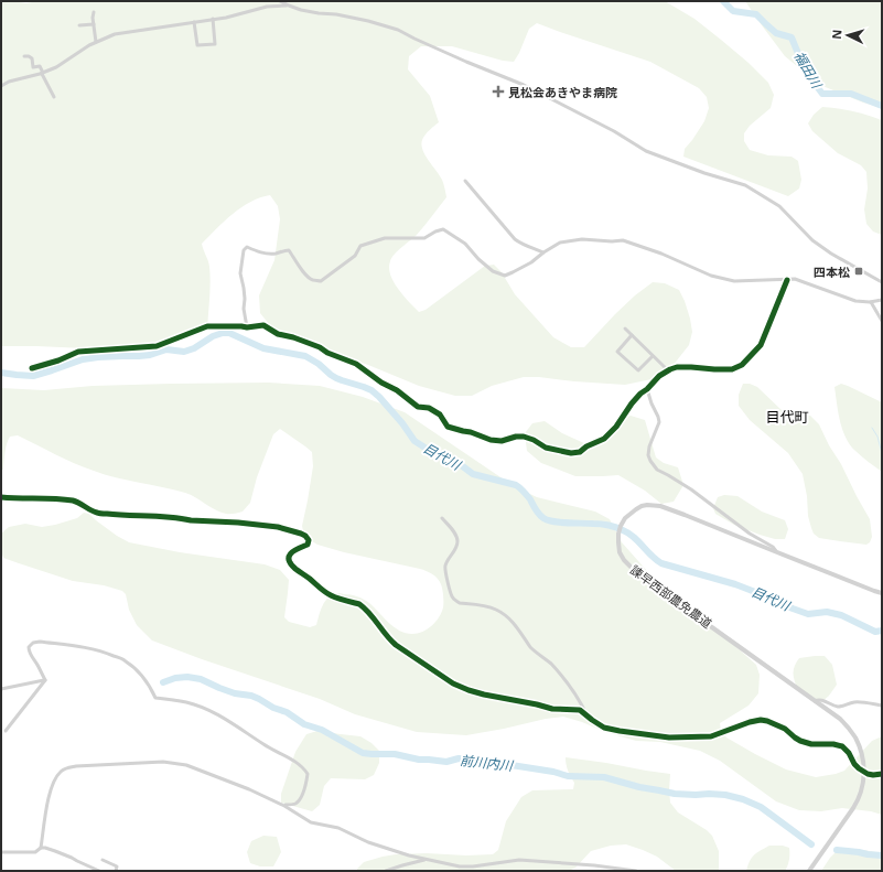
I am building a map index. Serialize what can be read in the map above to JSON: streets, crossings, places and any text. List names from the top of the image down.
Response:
{
  "streets": {
    "street": ["諫早西部農免農道"]
  },
  "districts": ["目代町"],
  "water": ["福田川", "目代川", "前川内川"],
  "places": {
    "health": ["見松会あきやま病院"],
    "transit": ["四本松"]
  },
  "north": "left"
}
